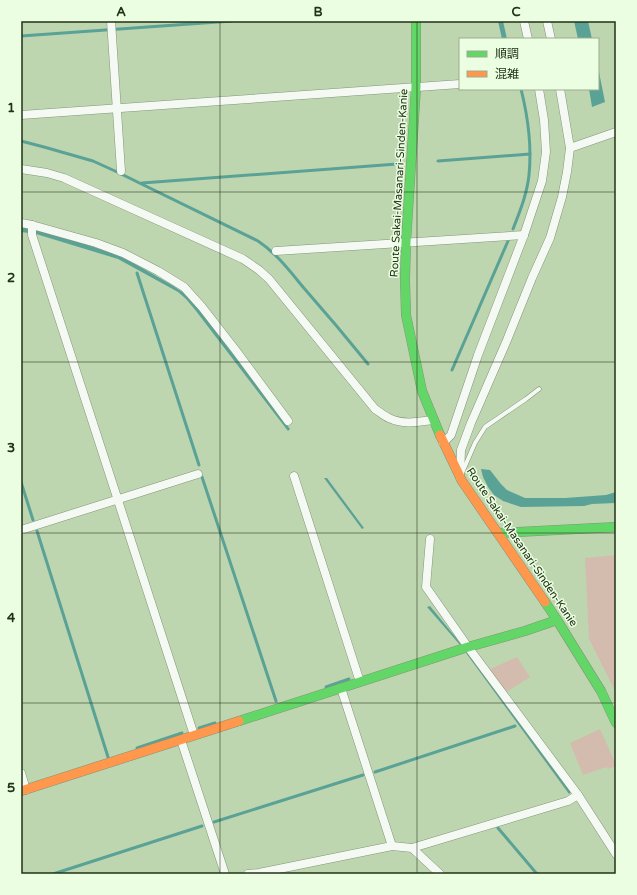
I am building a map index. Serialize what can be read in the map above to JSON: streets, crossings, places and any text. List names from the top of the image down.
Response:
{
  "streets": {
    "main road": ["Route Sakai-Masanari-Sinden-Kanie"]
  },
  "legend": ["順調", "混雑"],
  "grid": {
    "columns": ["A", "B", "C"],
    "rows": [
      "1",
      "2",
      "3",
      "4",
      "5"
    ]
  }
}
